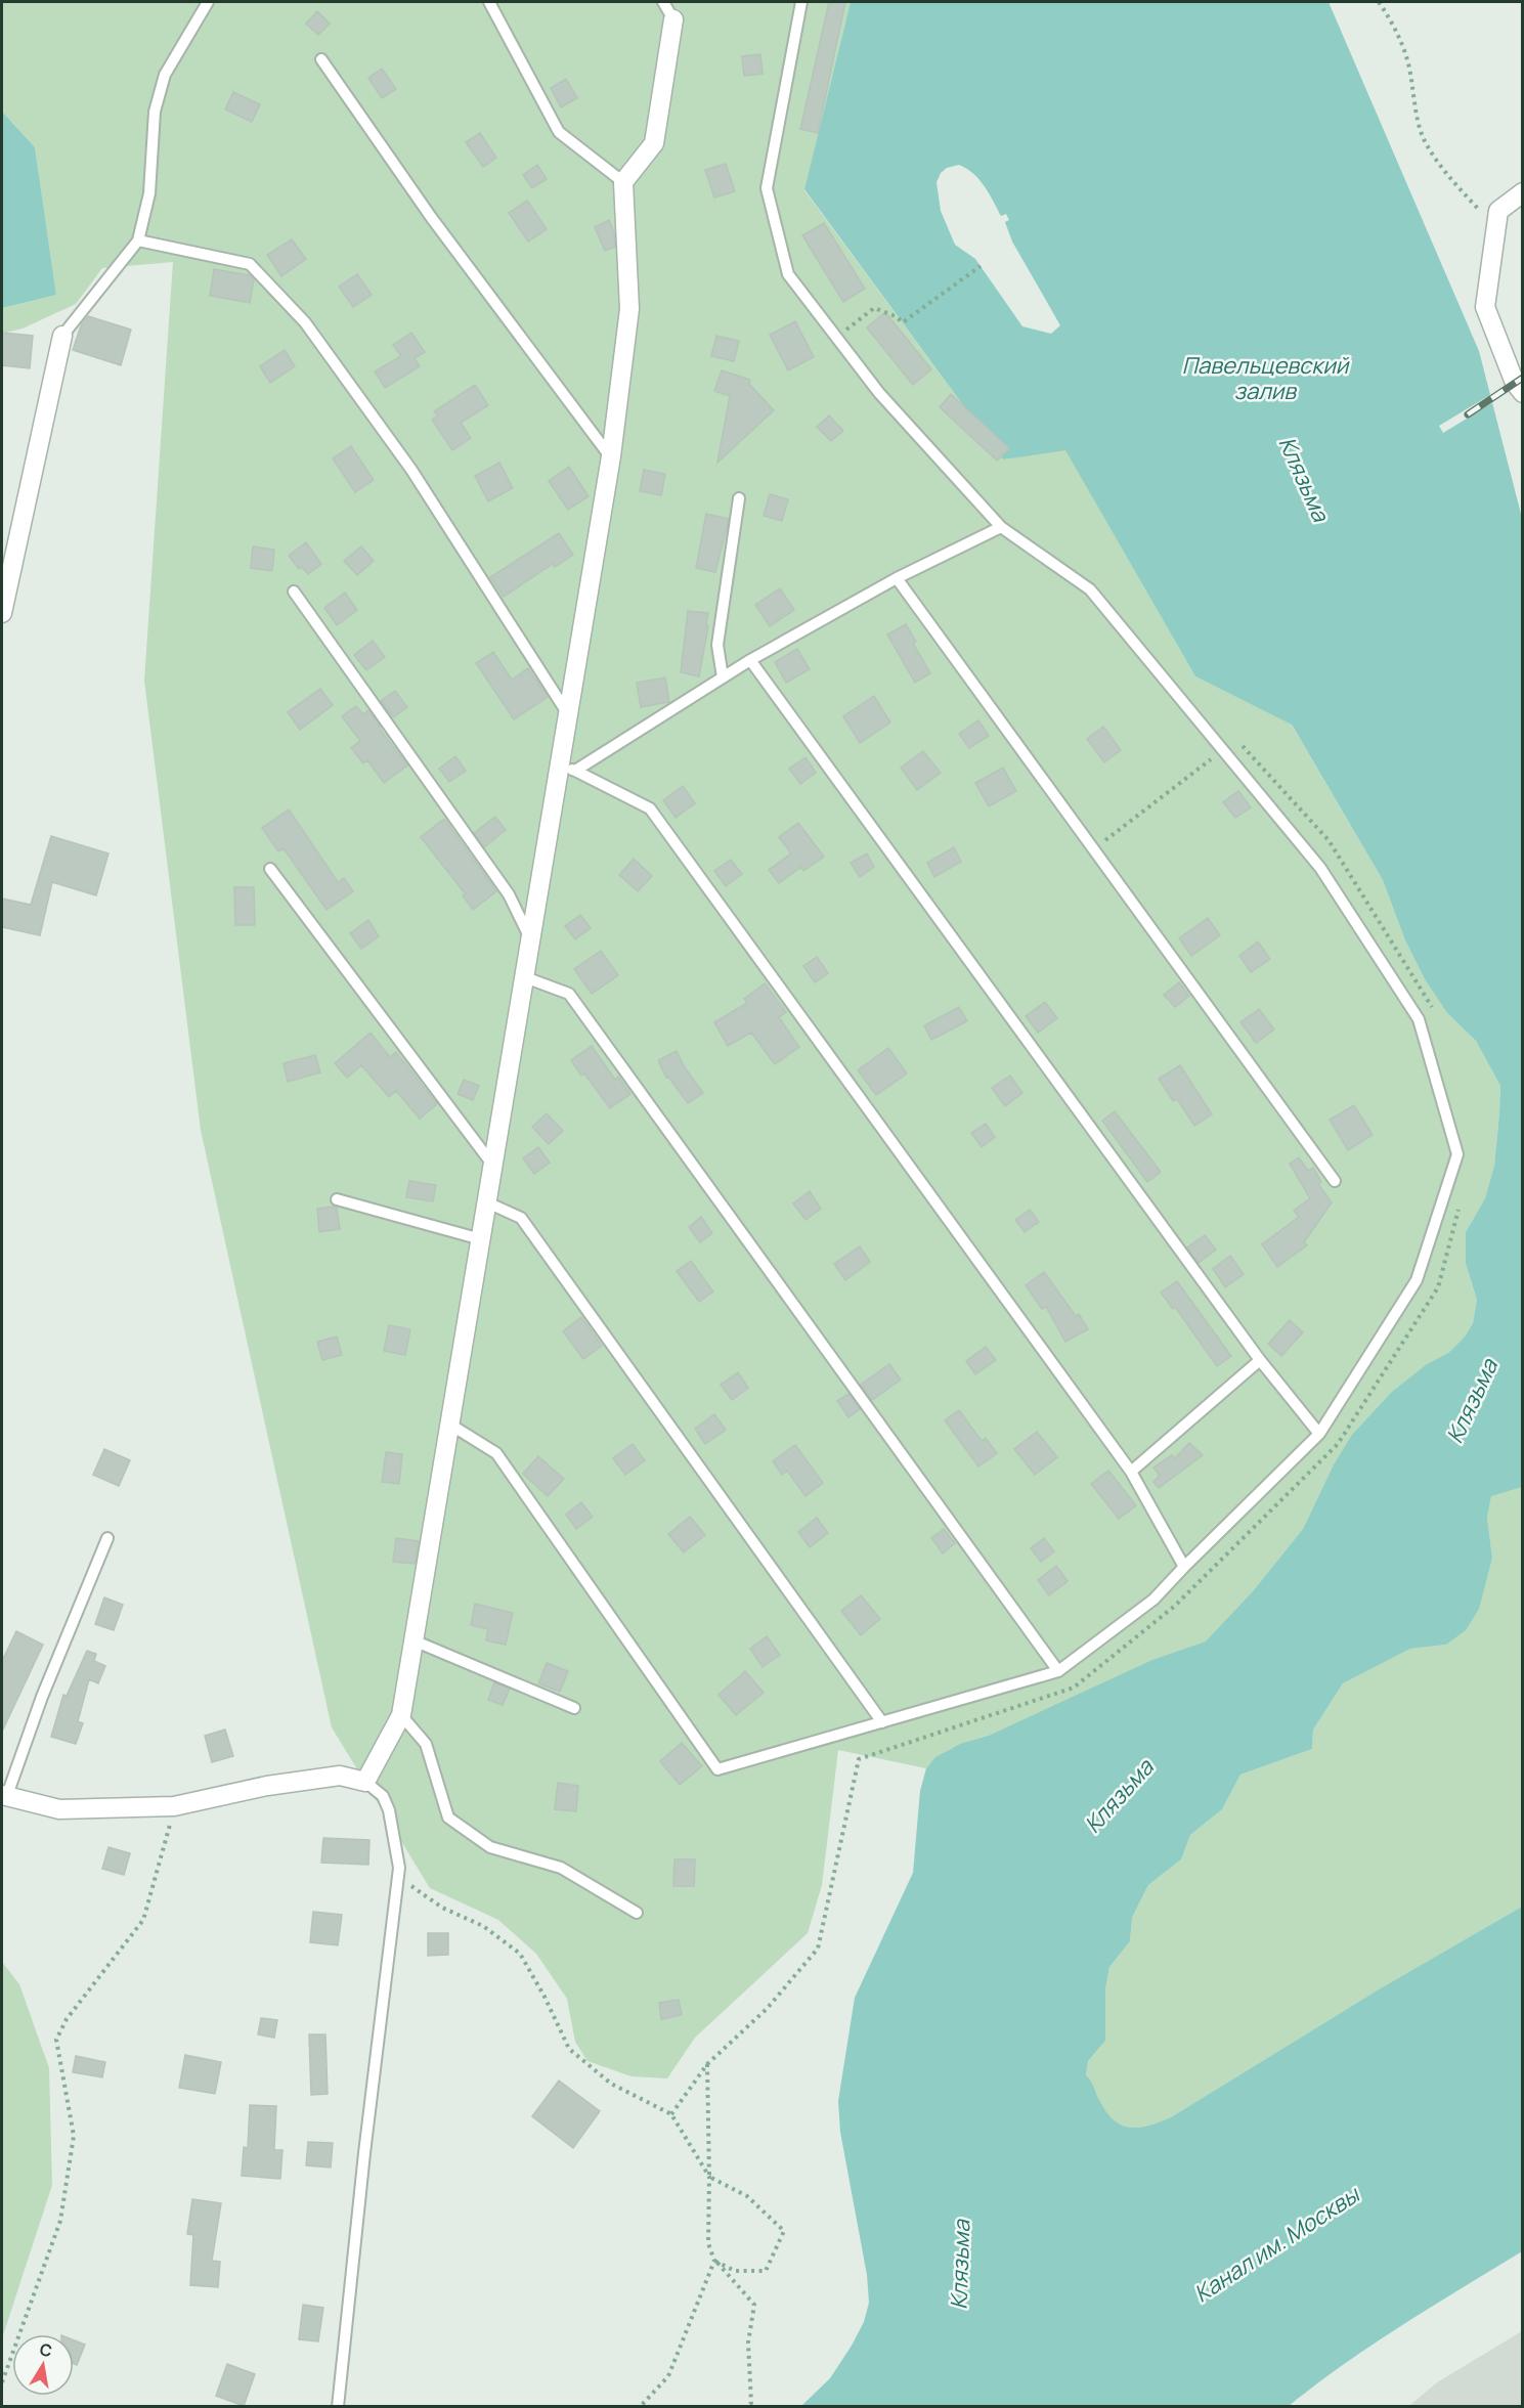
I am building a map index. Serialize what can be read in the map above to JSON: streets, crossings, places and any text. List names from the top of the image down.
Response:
{
  "water": ["Павельцевский залив", "Клязьма", "Канал им. Москвы"],
  "north": "top"
}
